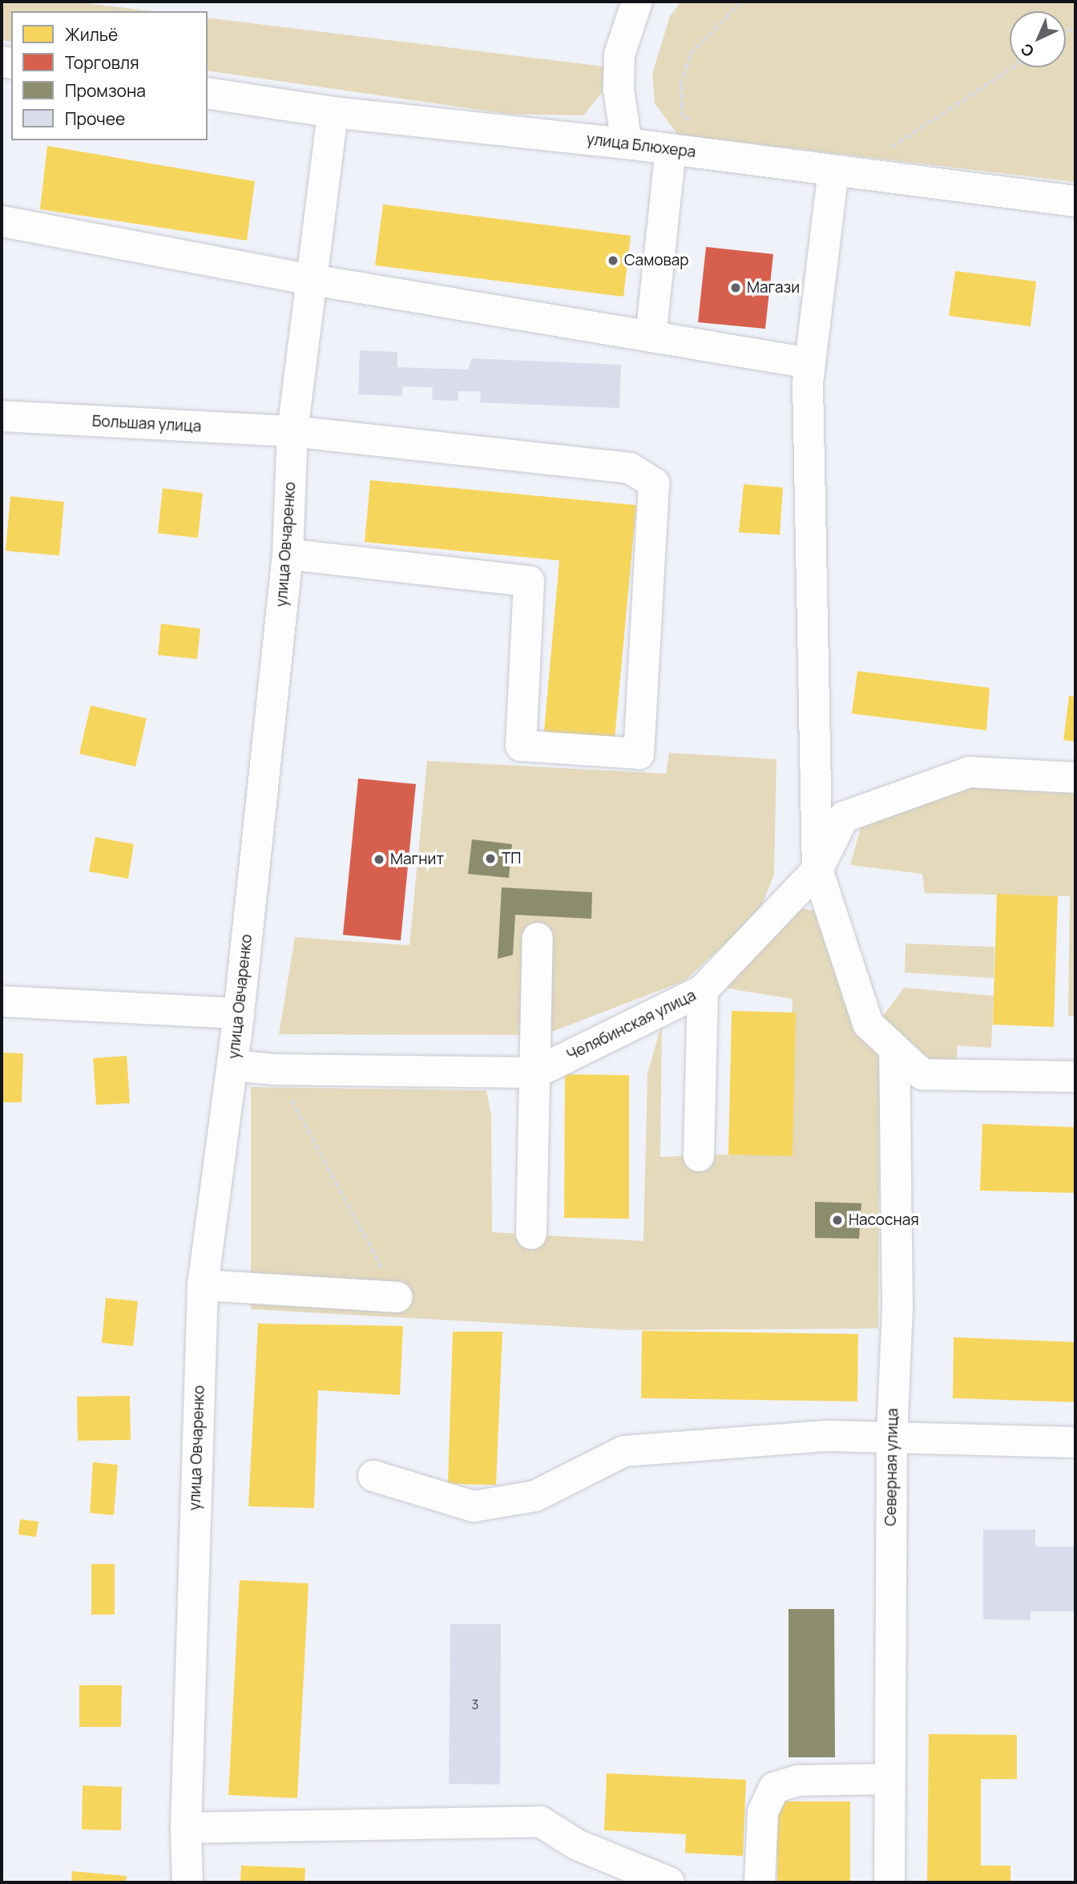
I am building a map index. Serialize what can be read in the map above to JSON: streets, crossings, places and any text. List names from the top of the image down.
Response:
{
  "streets": {
    "street": [
      "улица Блюхера",
      "Большая улица",
      "улица Овчаренко",
      "Челябинская улица",
      "Северная улица"
    ]
  },
  "crossings": [
    ["улица Блюхера", "улица Овчаренко"],
    ["Большая улица", "улица Овчаренко"],
    ["улица Овчаренко", "Челябинская улица"]
  ],
  "places": [
    "Самовар",
    "Магази",
    "ТП",
    "Магнит",
    "Насосная"
  ],
  "house_numbers": ["3"],
  "legend": [
    "Жильё",
    "Торговля",
    "Промзона",
    "Прочее"
  ],
  "north": "bottom left"
}
